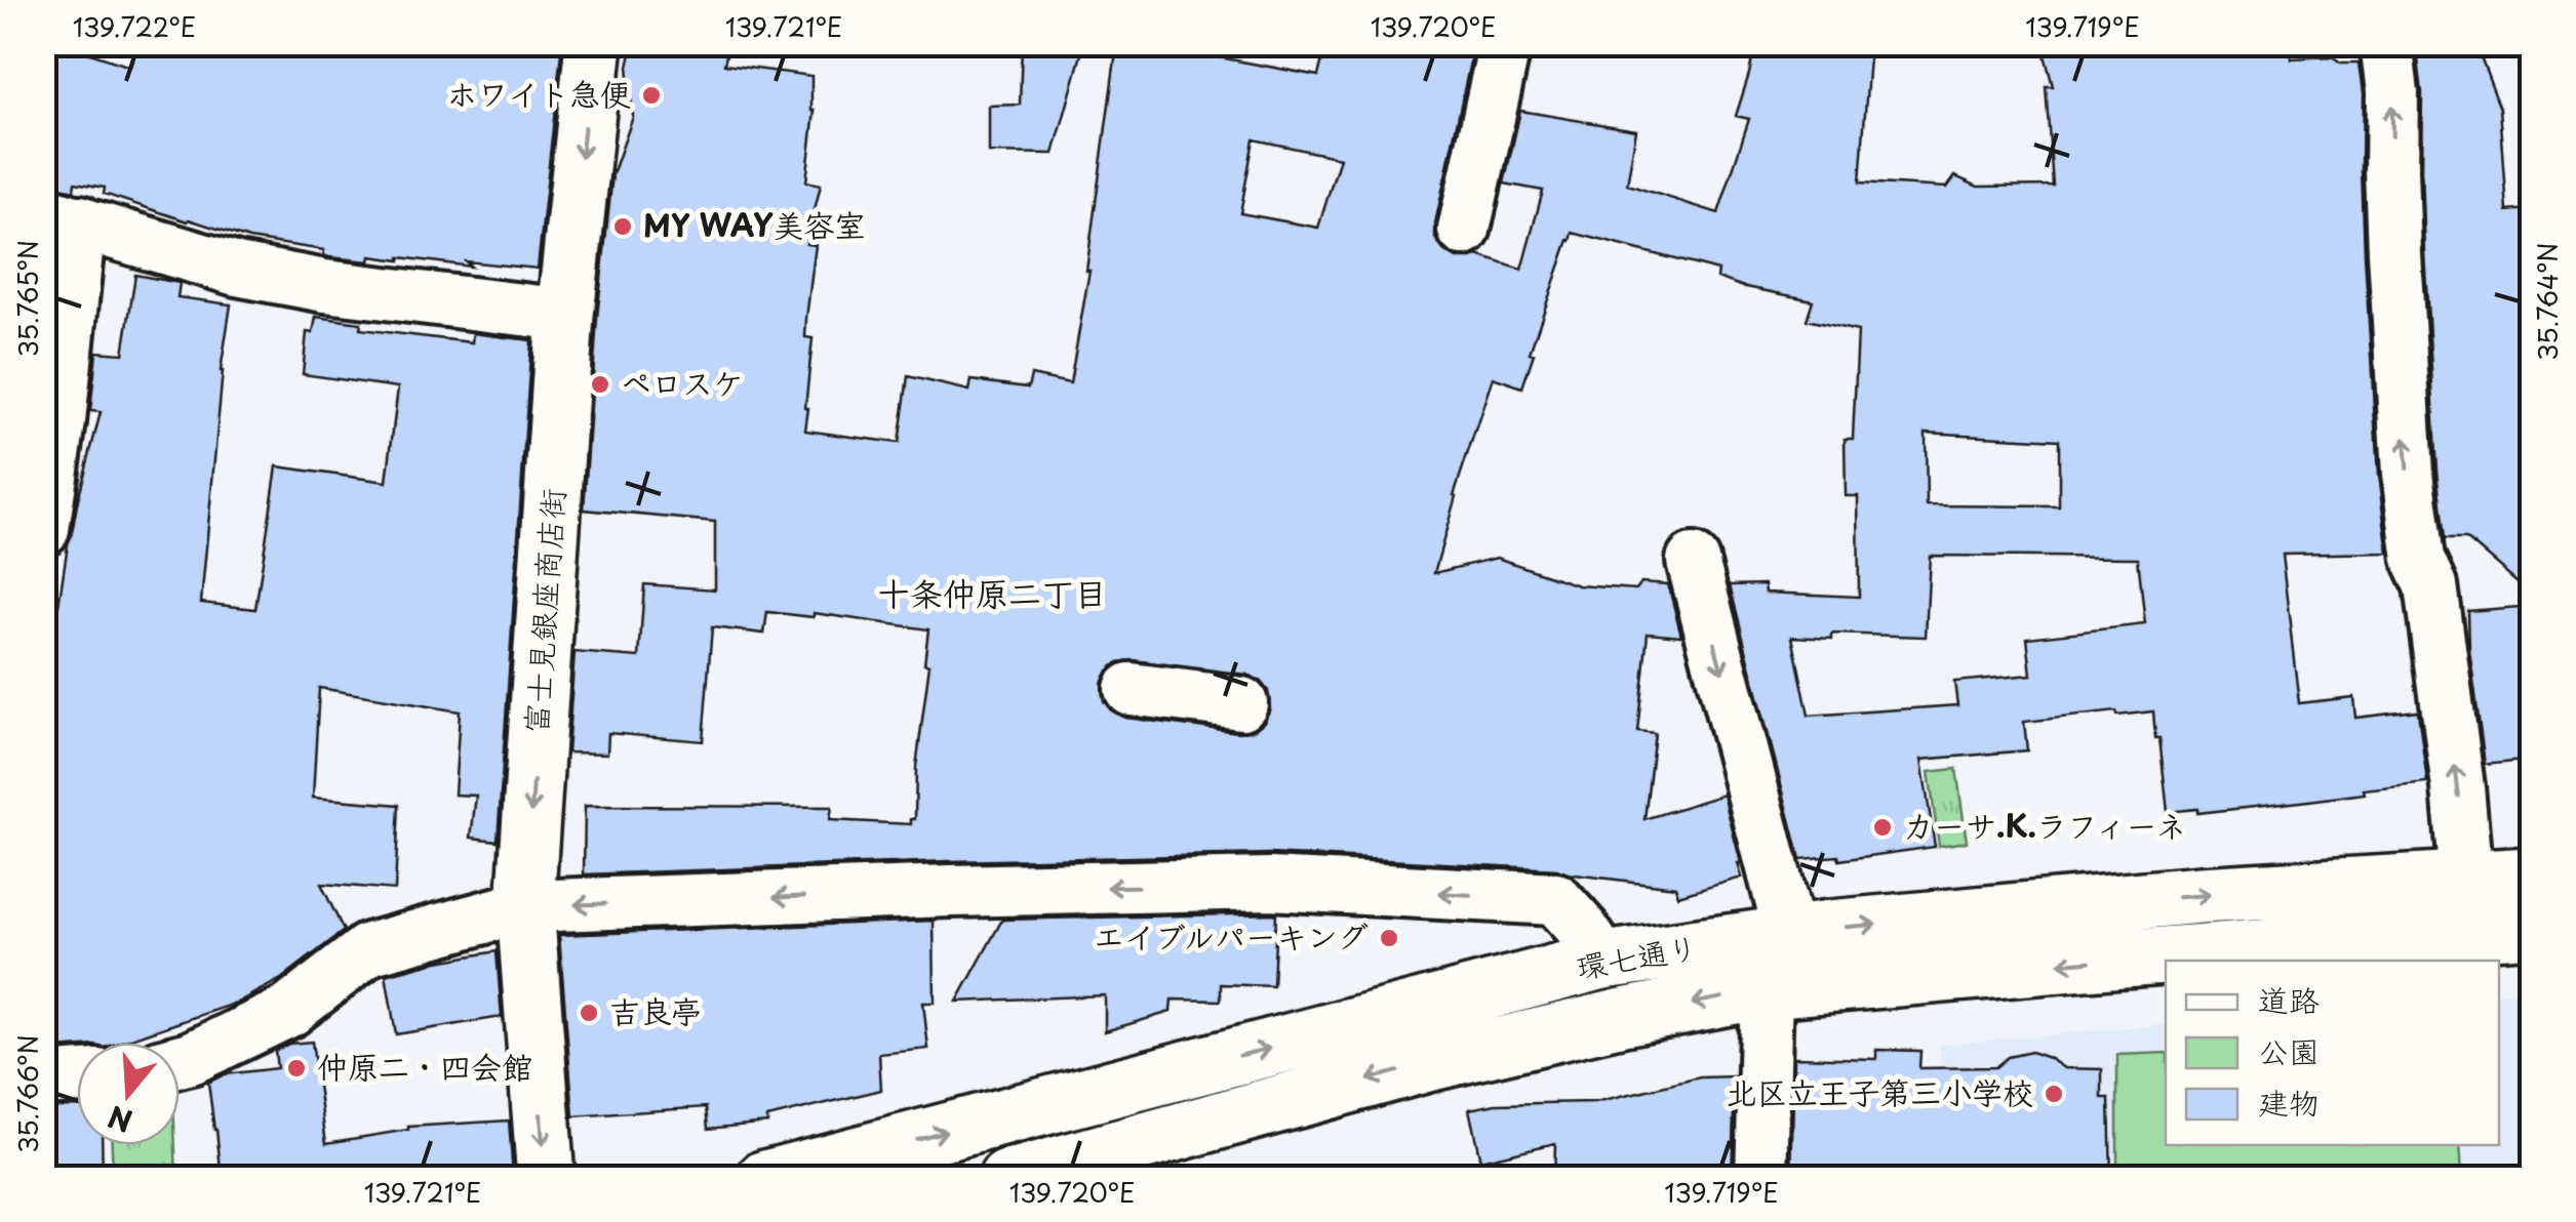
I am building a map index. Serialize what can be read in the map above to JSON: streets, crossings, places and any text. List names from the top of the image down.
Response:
{
  "streets": {
    "main road": ["富士見銀座商店街", "環七通り"]
  },
  "one_way": ["富士見銀座商店街"],
  "districts": ["十条仲原二丁目"],
  "places": [
    "ホワイト急便",
    "MY WAY美容室",
    "ペロスケ",
    "カーサ.K.ラフィーネ",
    "エイブルパーキング",
    "吉良亭",
    "仲原二・四会館",
    "北区立王子第三小学校"
  ],
  "legend": ["道路", "公園", "建物"],
  "north": "bottom",
  "coordinates": [
    "139.722°E",
    "139.721°E",
    "139.720°E",
    "139.719°E",
    "35.765°N",
    "35.764°N",
    "35.766°N"
  ]
}
